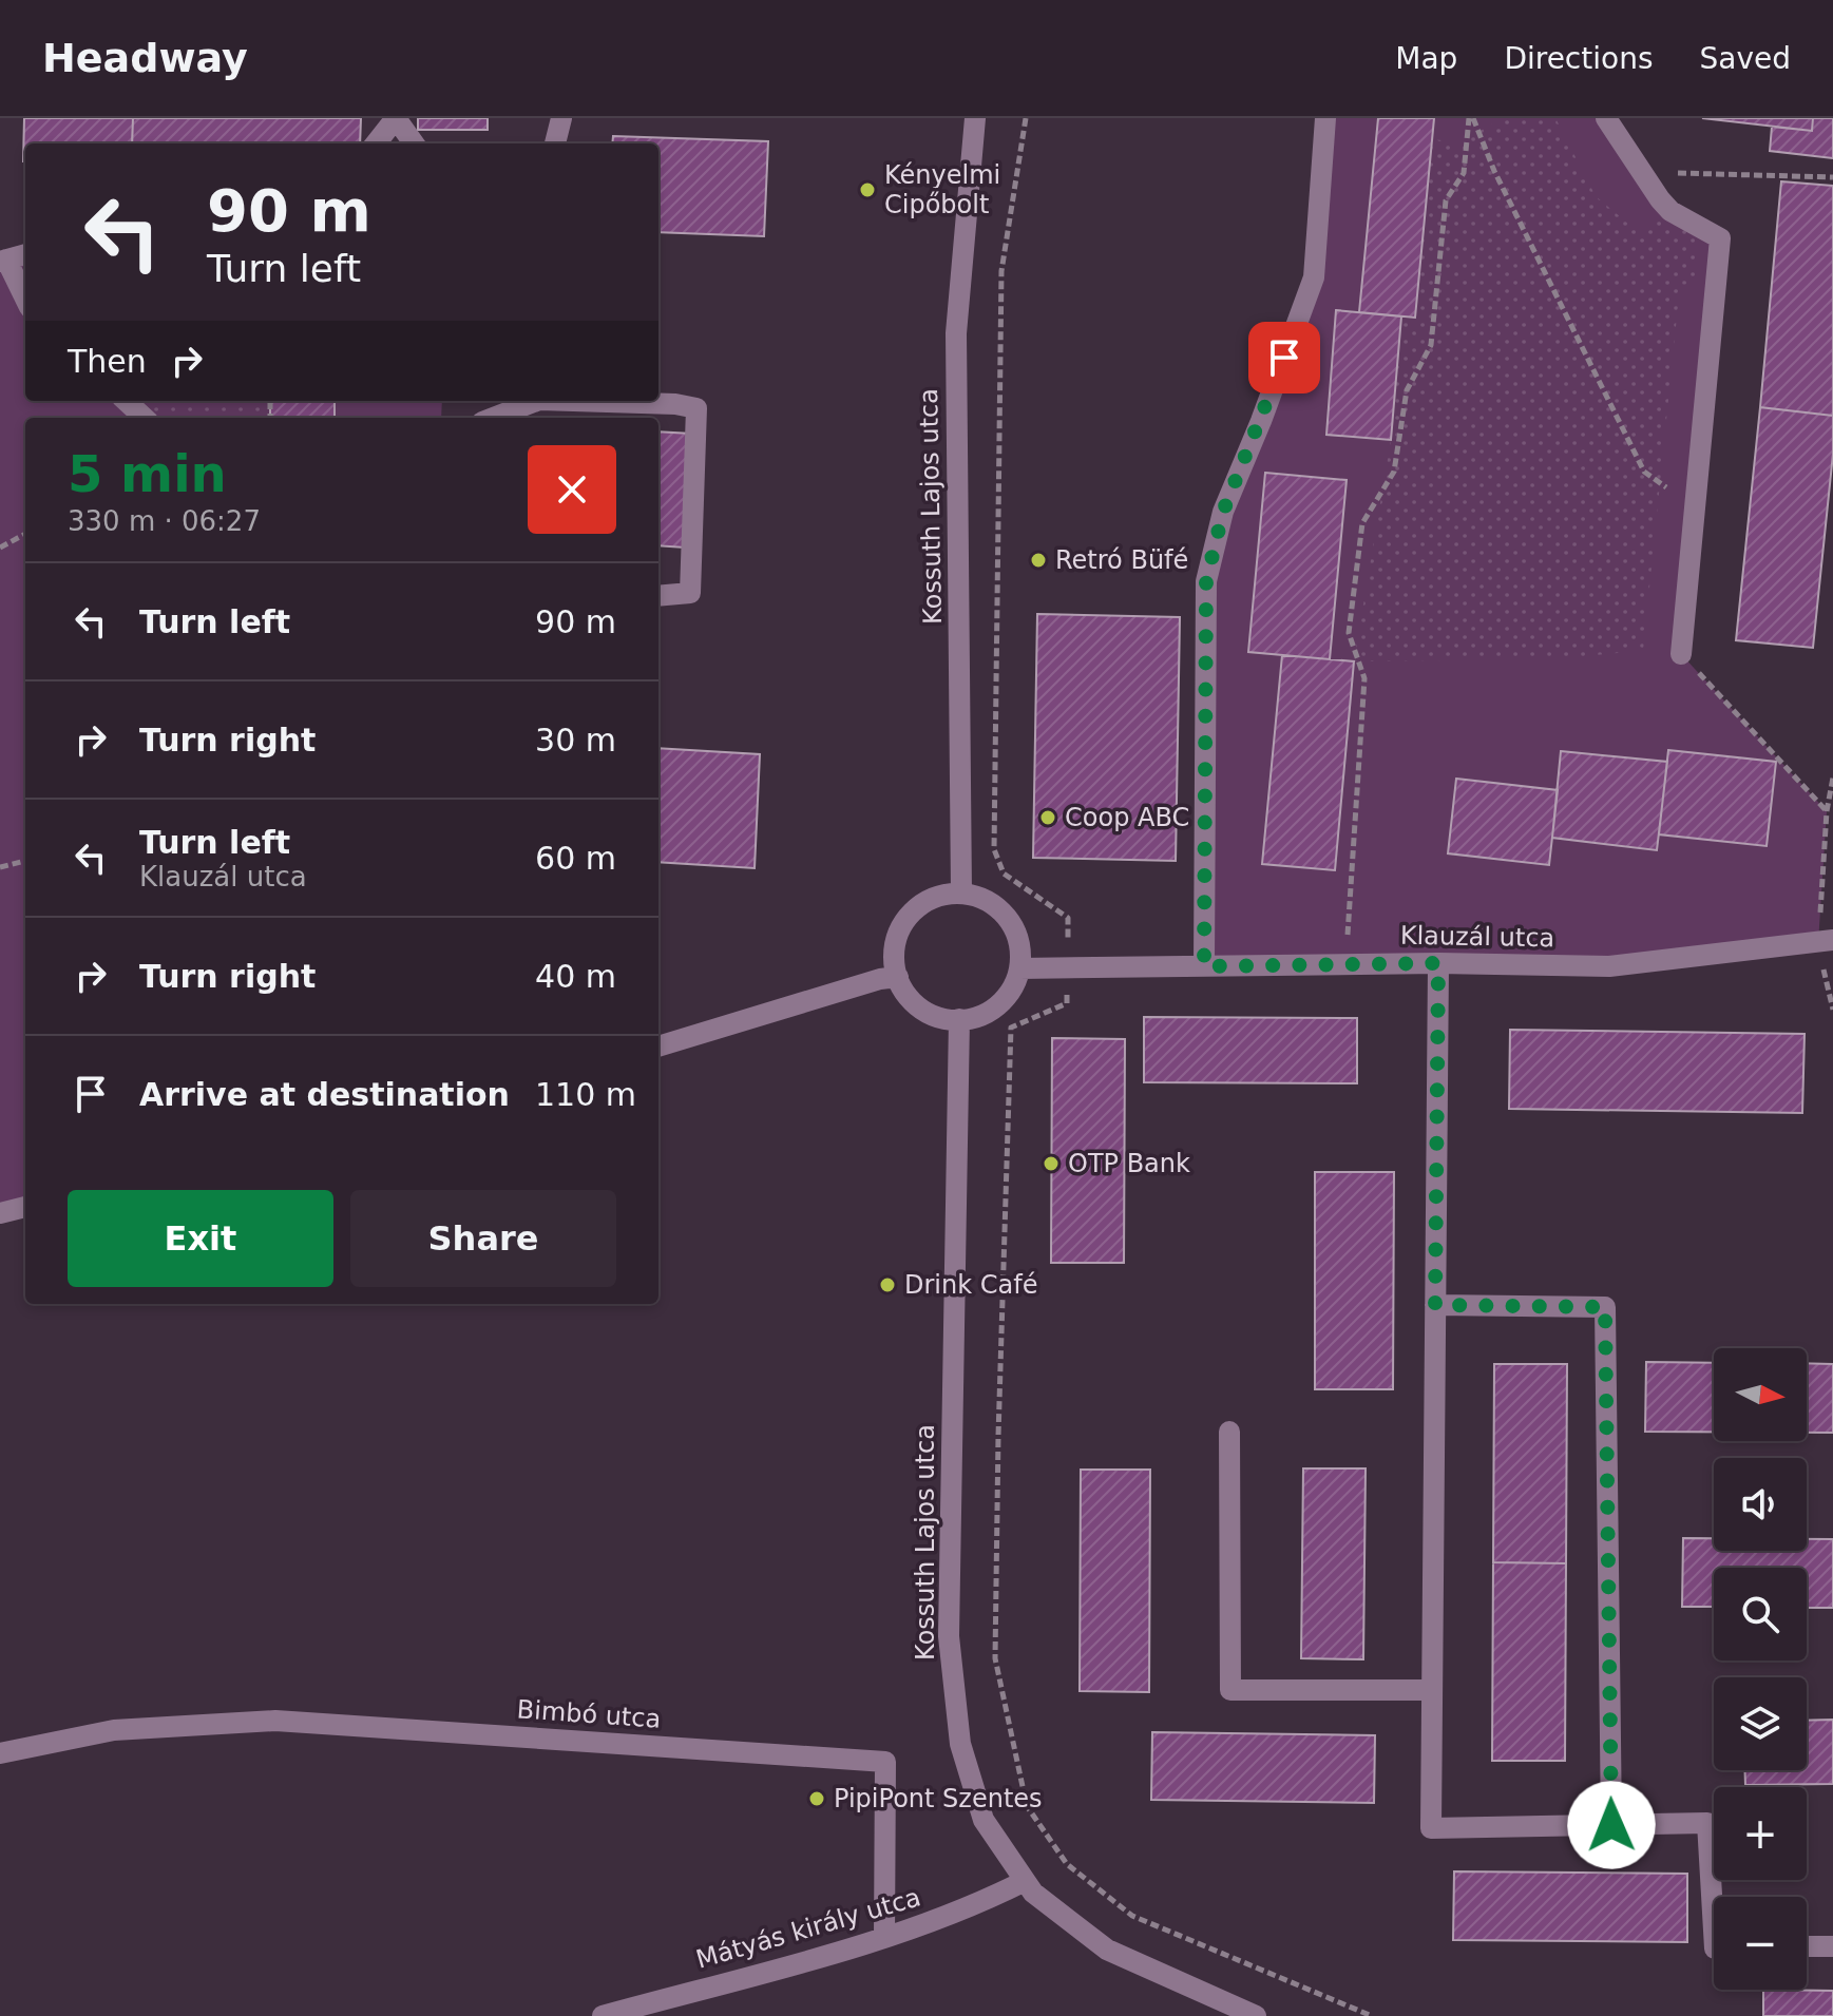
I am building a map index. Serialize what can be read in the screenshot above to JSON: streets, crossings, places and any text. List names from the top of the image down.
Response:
{
  "streets": {
    "street": [
      "Kossuth Lajos utca",
      "Klauzál utca",
      "Bimbó utca",
      "Mátyás király utca"
    ]
  },
  "crossings": [
    ["Kossuth Lajos utca", "Klauzál utca"],
    ["Kossuth Lajos utca", "Mátyás király utca"],
    ["Bimbó utca", "Mátyás király utca"]
  ],
  "places": [
    "Kényelmi Cipőbolt",
    "Retró Büfé",
    "Coop ABC",
    "OTP Bank",
    "Drink Café",
    "PipiPont Szentes"
  ],
  "north": "right",
  "page": {
    "header": "Headway",
    "nav": ["Map", "Directions", "Saved"],
    "turn": ["90 m", "Turn left"],
    "then": "Then",
    "heading": ["5 min", "330 m · 06:27"],
    "list": [
      {
        "name": "Turn left",
        "value": "90 m"
      },
      {
        "name": "Turn right",
        "value": "30 m"
      },
      {
        "name": "Turn left",
        "note": "Klauzál utca",
        "value": "60 m"
      },
      {
        "name": "Turn right",
        "value": "40 m"
      },
      {
        "name": "Arrive at destination",
        "value": "110 m"
      }
    ],
    "buttons": ["Exit", "Share"],
    "map_buttons": ["+", "−"]
  }
}
